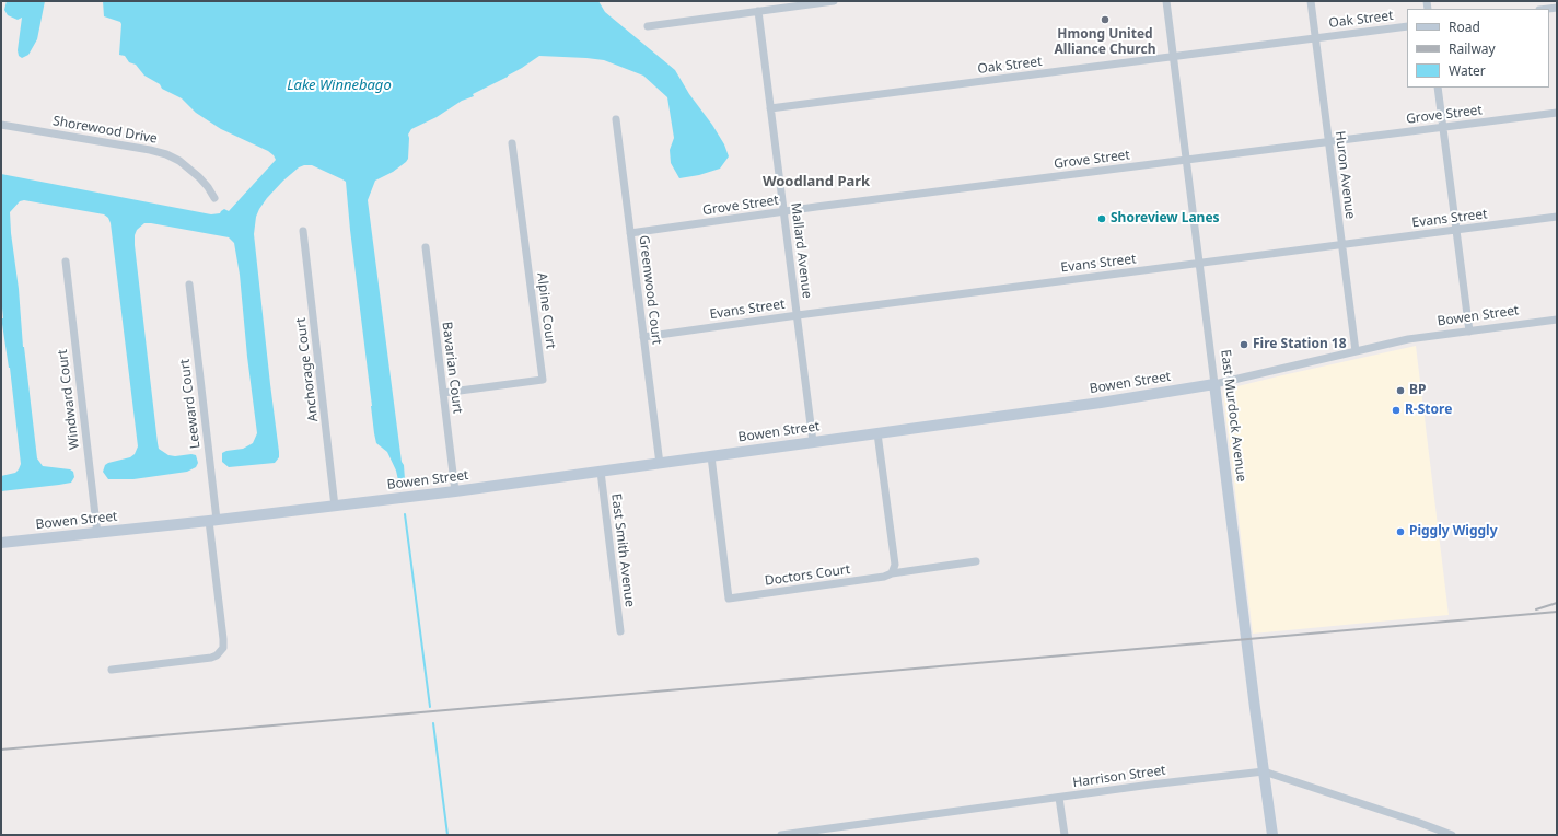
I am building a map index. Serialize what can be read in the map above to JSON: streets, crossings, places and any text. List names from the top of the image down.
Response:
{
  "streets": {
    "main road": ["Bowen Street", "East Murdock Avenue"],
    "street": [
      "Oak Street",
      "Grove Street",
      "Shorewood Drive",
      "Huron Avenue",
      "Evans Street",
      "Mallard Avenue",
      "Greenwood Court",
      "Alpine Court",
      "Bavarian Court",
      "Anchorage Court",
      "Windward Court",
      "Leeward Court",
      "East Smith Avenue",
      "Doctors Court",
      "Harrison Street"
    ]
  },
  "crossings": [
    ["Oak Street", "Huron Avenue"],
    ["Oak Street", "Mallard Avenue"],
    ["Oak Street", "East Murdock Avenue"],
    ["Grove Street", "Huron Avenue"],
    ["Grove Street", "Mallard Avenue"],
    ["Grove Street", "Greenwood Court"],
    ["Grove Street", "East Murdock Avenue"],
    ["Huron Avenue", "Evans Street"],
    ["Huron Avenue", "Bowen Street"],
    ["Evans Street", "Mallard Avenue"],
    ["Evans Street", "Greenwood Court"],
    ["Evans Street", "East Murdock Avenue"],
    ["Mallard Avenue", "Bowen Street"],
    ["Greenwood Court", "Bowen Street"],
    ["Alpine Court", "Bavarian Court"],
    ["Bowen Street", "Bavarian Court"],
    ["Bowen Street", "Anchorage Court"],
    ["Bowen Street", "Windward Court"],
    ["Bowen Street", "Leeward Court"],
    ["Bowen Street", "East Murdock Avenue"],
    ["Bowen Street", "East Smith Avenue"],
    ["Bowen Street", "Doctors Court"],
    ["East Murdock Avenue", "Harrison Street"]
  ],
  "districts": ["Woodland Park"],
  "water": ["Lake Winnebago"],
  "places": [
    "Hmong United Alliance Church",
    "Shoreview Lanes",
    "Fire Station 18",
    "BP",
    "R-Store",
    "Piggly Wiggly"
  ],
  "legend": ["Road", "Railway", "Water"]
}
